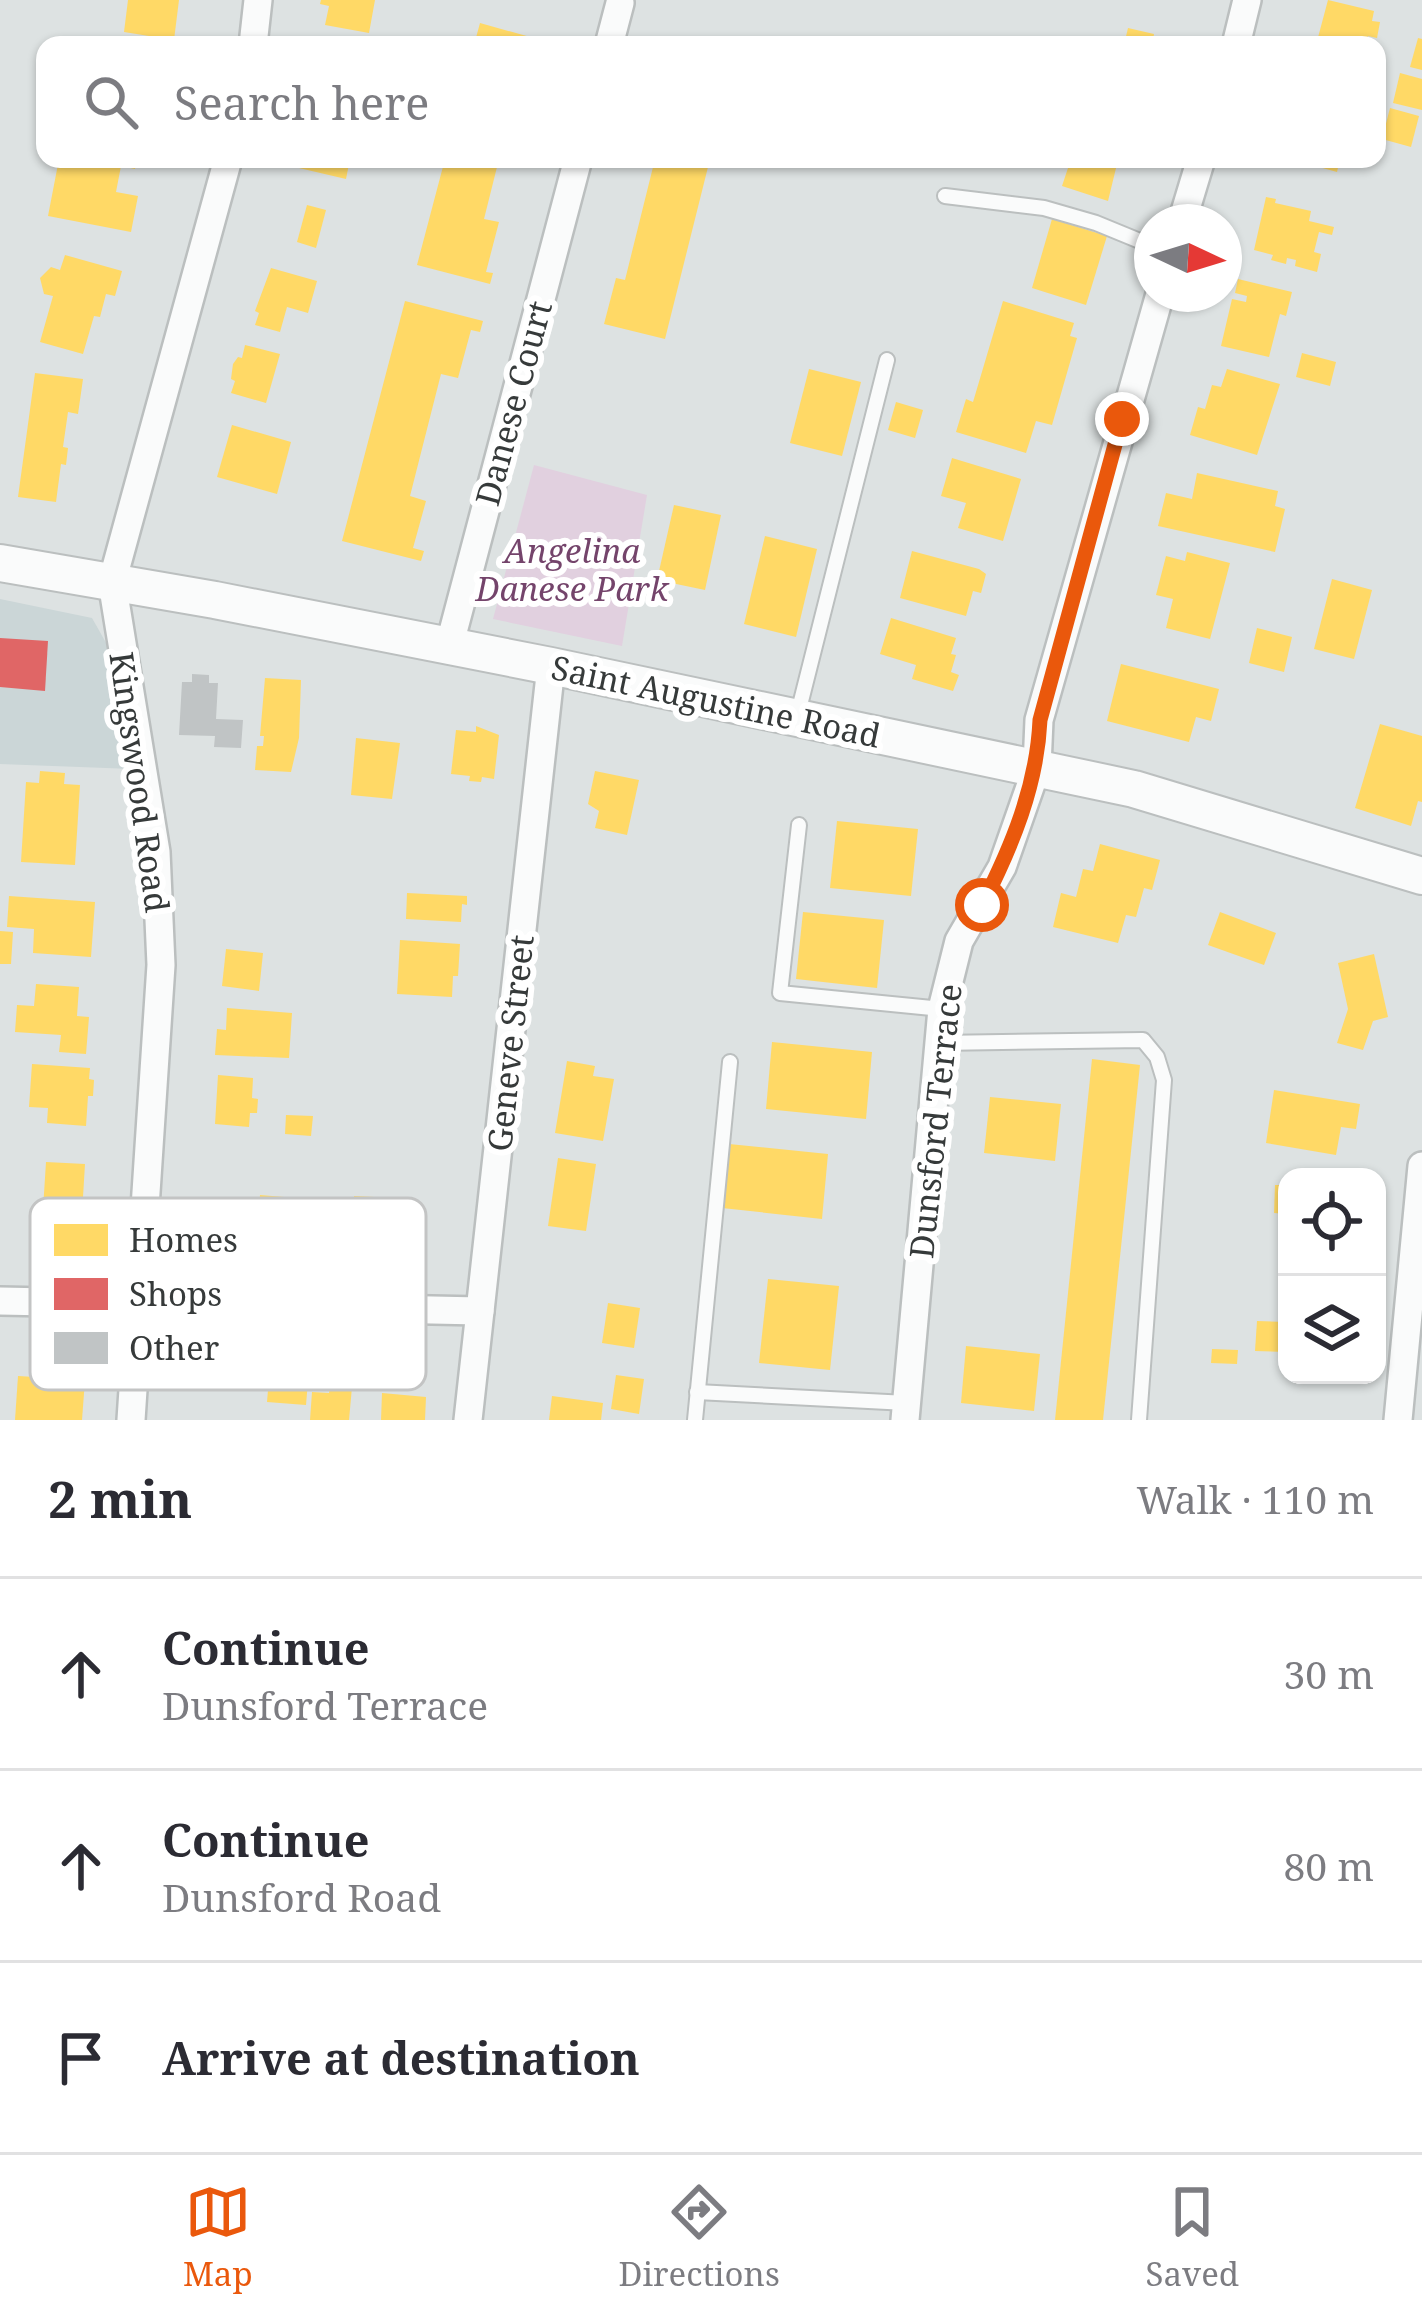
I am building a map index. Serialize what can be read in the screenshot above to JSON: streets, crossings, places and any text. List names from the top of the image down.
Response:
{
  "streets": {
    "main road": ["Saint Augustine Road"],
    "street": [
      "Danese Court",
      "Kingswood Road",
      "Geneve Street",
      "Dunsford Terrace"
    ]
  },
  "crossings": [
    ["Danese Court", "Saint Augustine Road"],
    ["Saint Augustine Road", "Kingswood Road"],
    ["Saint Augustine Road", "Geneve Street"],
    ["Saint Augustine Road", "Dunsford Terrace"]
  ],
  "parks": ["Angelina Danese Park"],
  "legend": ["Homes", "Shops", "Other"],
  "north": "right",
  "page": {
    "search": "Search here",
    "heading": ["2 min", "Walk · 110 m"],
    "list": [
      ["Continue", "Dunsford Terrace", "30 m"],
      ["Continue", "Dunsford Road", "80 m"],
      "Arrive at destination"
    ],
    "nav": ["Map", "Directions", "Saved"]
  }
}
